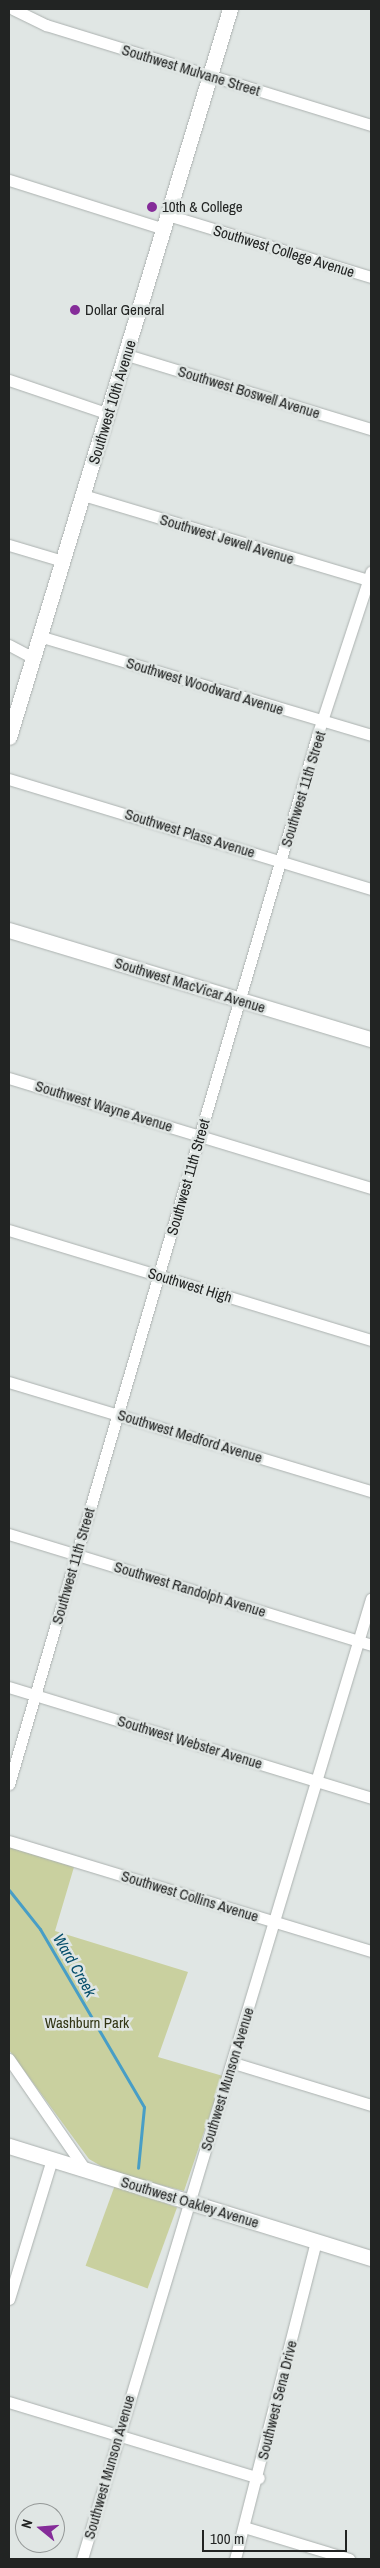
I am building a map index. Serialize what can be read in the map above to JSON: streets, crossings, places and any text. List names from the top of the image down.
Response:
{
  "streets": {
    "street": [
      "Southwest Mulvane Street",
      "Southwest College Avenue",
      "Southwest Boswell Avenue",
      "Southwest 10th Avenue",
      "Southwest Jewell Avenue",
      "Southwest Woodward Avenue",
      "Southwest 11th Street",
      "Southwest Plass Avenue",
      "Southwest MacVicar Avenue",
      "Southwest Wayne Avenue",
      "Southwest High",
      "Southwest Medford Avenue",
      "Southwest Randolph Avenue",
      "Southwest Webster Avenue",
      "Southwest Collins Avenue",
      "Southwest Munson Avenue",
      "Southwest Oakley Avenue",
      "Southwest Sena Drive"
    ]
  },
  "crossings": [
    ["Southwest Mulvane Street", "Southwest 10th Avenue"],
    ["Southwest College Avenue", "Southwest 10th Avenue"],
    ["Southwest Boswell Avenue", "Southwest 10th Avenue"],
    ["Southwest 10th Avenue", "Southwest Jewell Avenue"],
    ["Southwest 10th Avenue", "Southwest Woodward Avenue"],
    ["Southwest Jewell Avenue", "Southwest 11th Street"],
    ["Southwest Woodward Avenue", "Southwest 11th Street"],
    ["Southwest 11th Street", "Southwest Plass Avenue"],
    ["Southwest 11th Street", "Southwest MacVicar Avenue"],
    ["Southwest 11th Street", "Southwest Wayne Avenue"],
    ["Southwest 11th Street", "Southwest High"],
    ["Southwest 11th Street", "Southwest Medford Avenue"],
    ["Southwest 11th Street", "Southwest Randolph Avenue"],
    ["Southwest 11th Street", "Southwest Webster Avenue"],
    ["Southwest Randolph Avenue", "Southwest Munson Avenue"],
    ["Southwest Webster Avenue", "Southwest Munson Avenue"],
    ["Southwest Collins Avenue", "Southwest Munson Avenue"],
    ["Southwest Munson Avenue", "Southwest Oakley Avenue"],
    ["Southwest Oakley Avenue", "Southwest Sena Drive"]
  ],
  "water": ["Ward Creek"],
  "parks": ["Washburn Park"],
  "places": ["10th & College", "Dollar General"],
  "scale_bar": "100 m",
  "north": "left"
}
